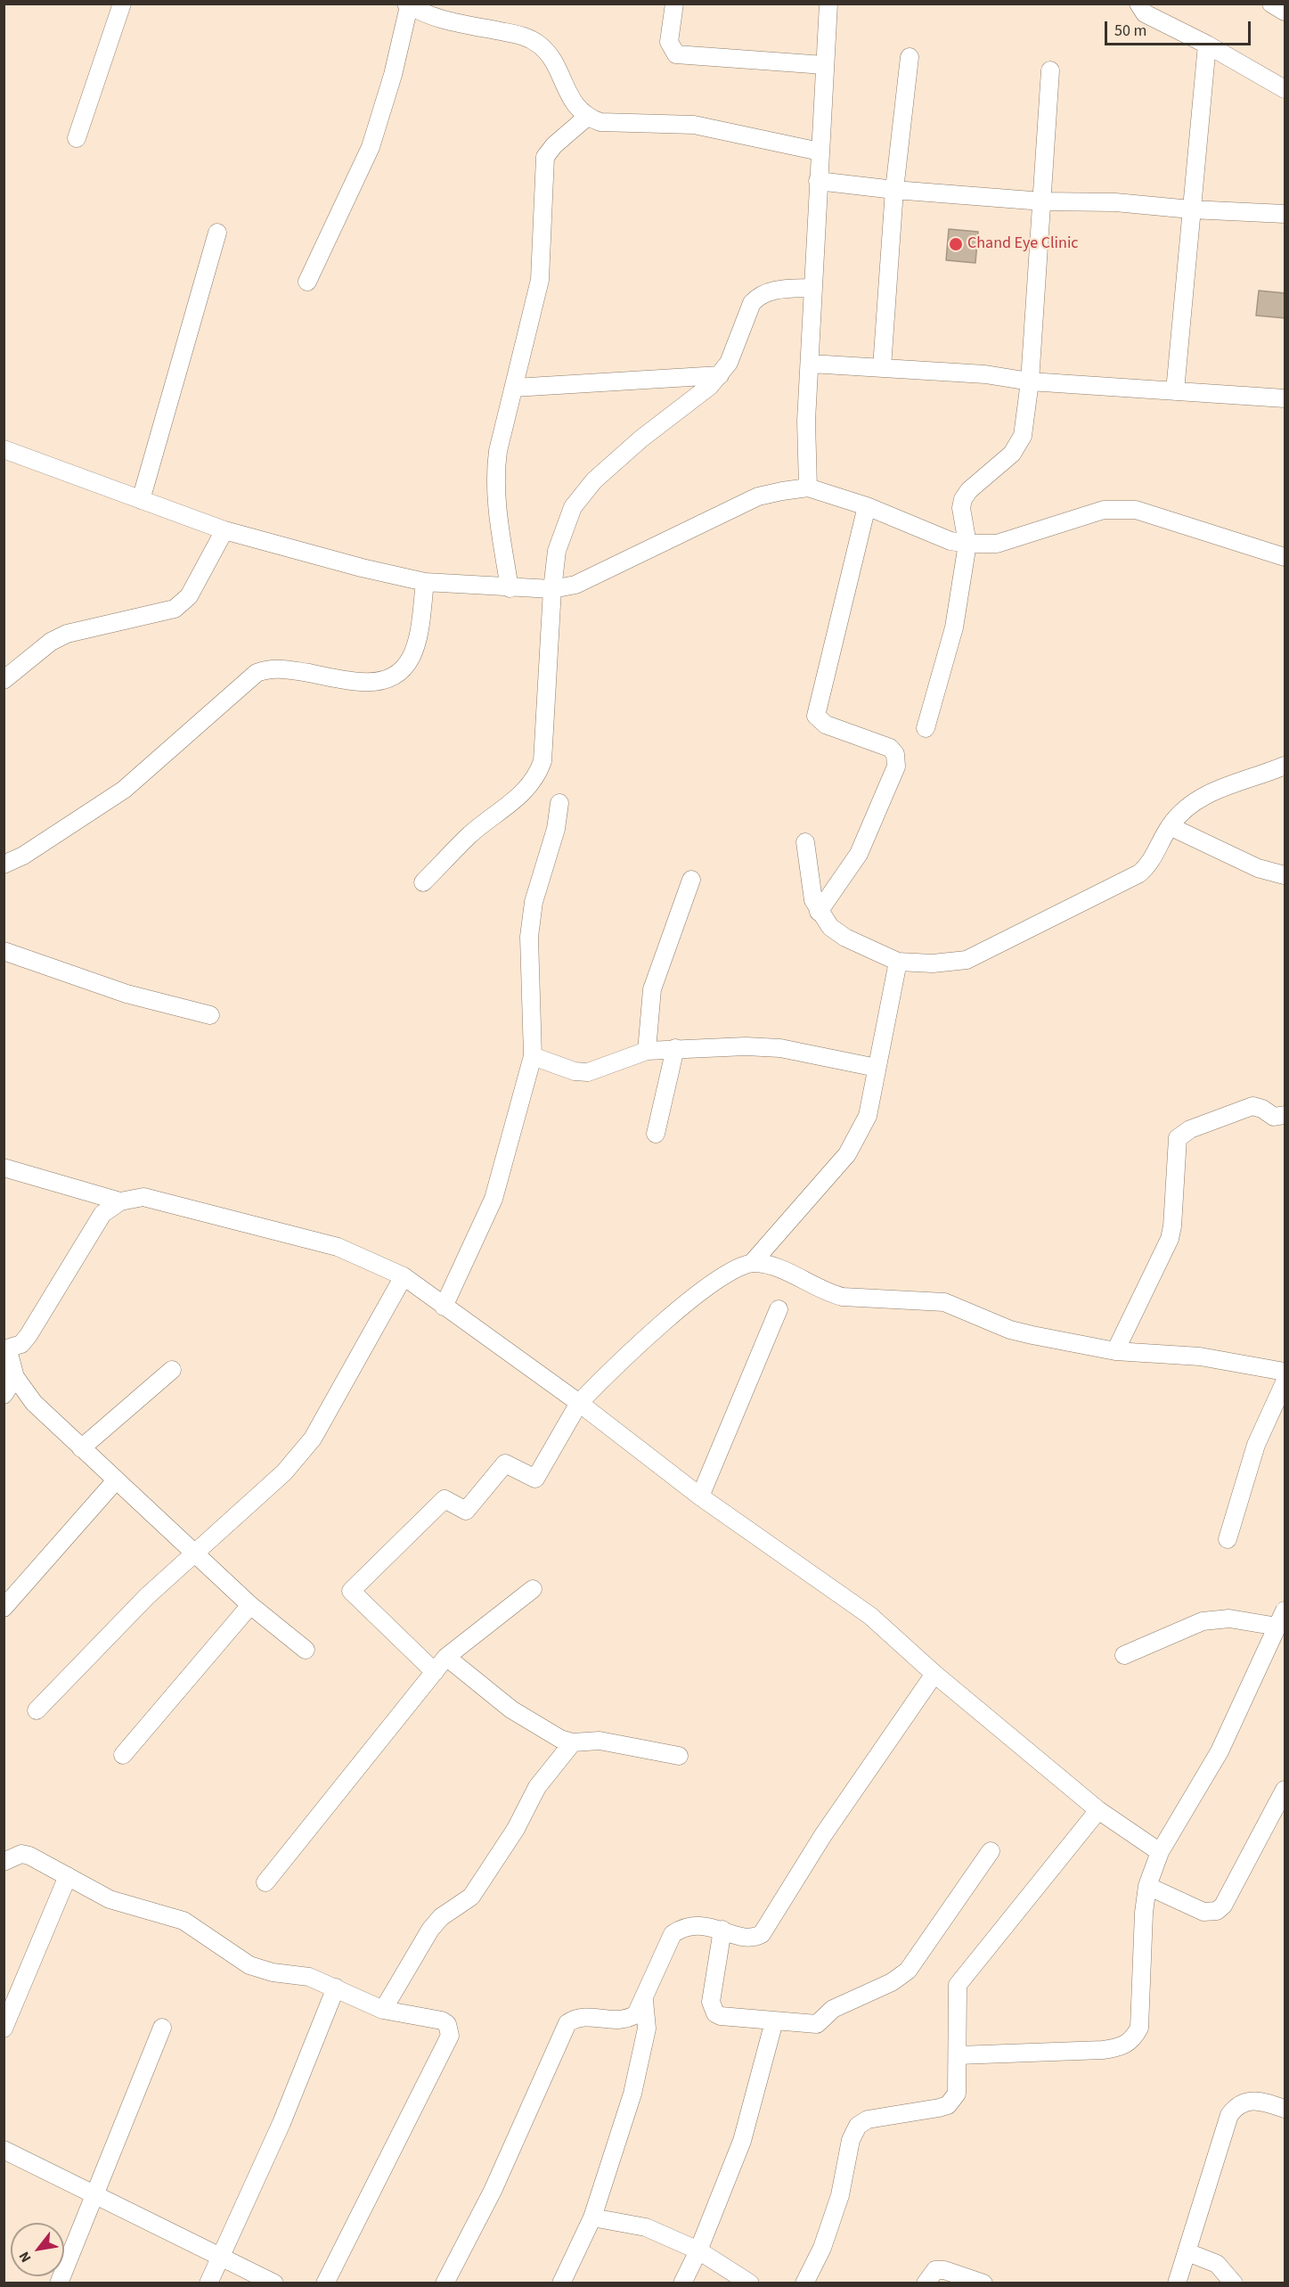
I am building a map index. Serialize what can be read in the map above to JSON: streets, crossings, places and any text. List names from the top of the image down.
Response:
{
  "places": ["Chand Eye Clinic"],
  "scale_bar": "50 m",
  "north": "bottom left"
}
